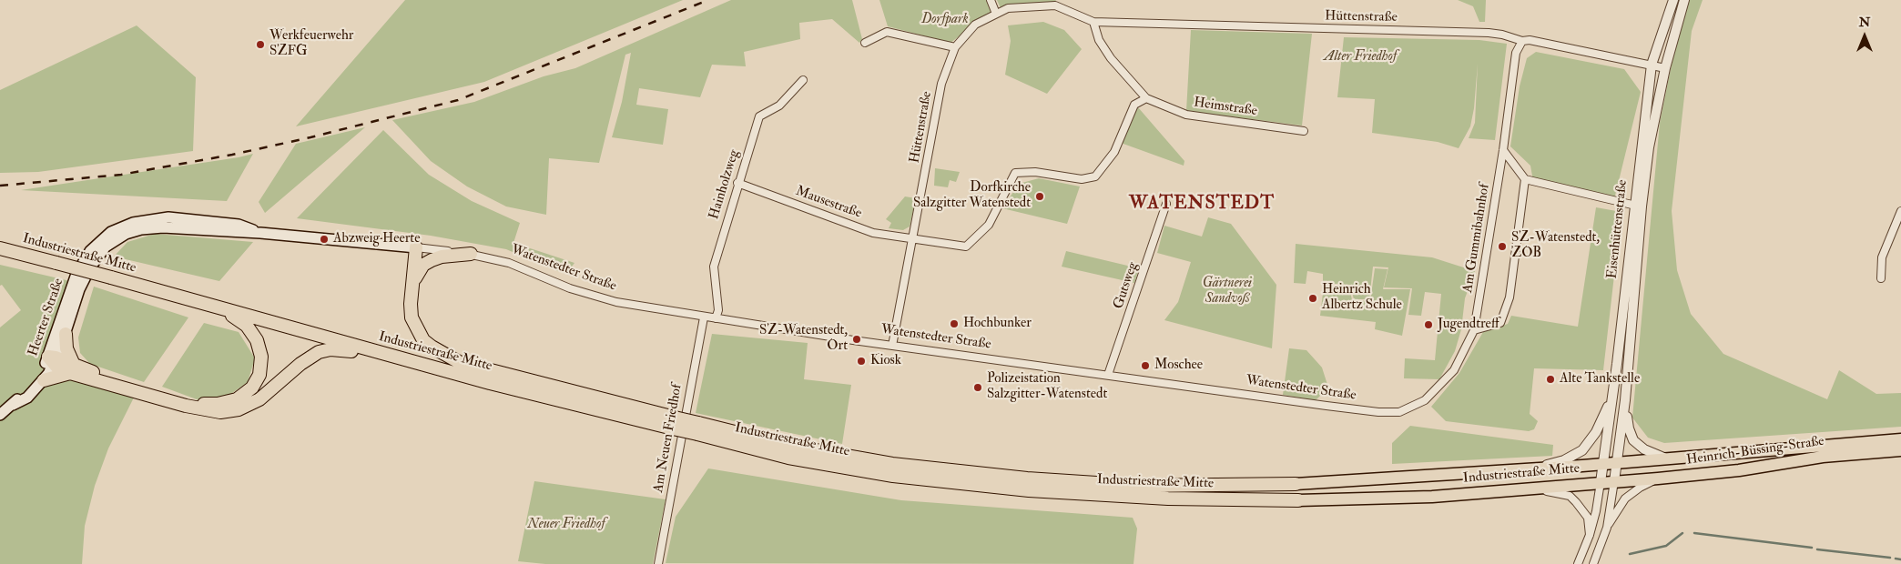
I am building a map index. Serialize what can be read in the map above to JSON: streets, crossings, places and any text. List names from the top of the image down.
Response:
{
  "streets": {
    "highway": ["Industriestraße Mitte"],
    "main road": ["Watenstedter Straße", "Heerter Straße", "Heinrich-Büssing-Straße"],
    "street": [
      "Hüttenstraße",
      "Heimstraße",
      "Hainholzweg",
      "Mausestraße",
      "Eisenhüttenstraße",
      "Am Gummibahnhof",
      "Gutsweg",
      "Am Neuen Friedhof"
    ]
  },
  "crossings": [
    ["Hüttenstraße", "Mausestraße"],
    ["Hüttenstraße", "Eisenhüttenstraße"],
    ["Hüttenstraße", "Am Gummibahnhof"],
    ["Hüttenstraße", "Watenstedter Straße"],
    ["Heimstraße", "Mausestraße"],
    ["Hainholzweg", "Mausestraße"],
    ["Hainholzweg", "Watenstedter Straße"],
    ["Eisenhüttenstraße", "Industriestraße Mitte"],
    ["Eisenhüttenstraße", "Heinrich-Büssing-Straße"],
    ["Am Gummibahnhof", "Watenstedter Straße"],
    ["Industriestraße Mitte", "Heinrich-Büssing-Straße"],
    ["Watenstedter Straße", "Gutsweg"],
    ["Watenstedter Straße", "Heerter Straße"],
    ["Watenstedter Straße", "Am Neuen Friedhof"]
  ],
  "districts": ["WATENSTEDT"],
  "parks": [
    "Dorfpark",
    "Alter Friedhof",
    "Gärtnerei Sandvoß",
    "Neuer Friedhof"
  ],
  "places": [
    "Werkfeuerwehr SZFG",
    "Dorfkirche Salzgitter Watenstedt",
    "Abzweig Heerte",
    "SZ-Watenstedt, ZOB",
    "Heinrich Albertz Schule",
    "Hochbunker",
    "Jugendtreff",
    "SZ-Watenstedt, Ort",
    "Kiosk",
    "Moschee",
    "Alte Tankstelle",
    "Polizeistation Salzgitter-Watenstedt"
  ],
  "north": "top"
}
